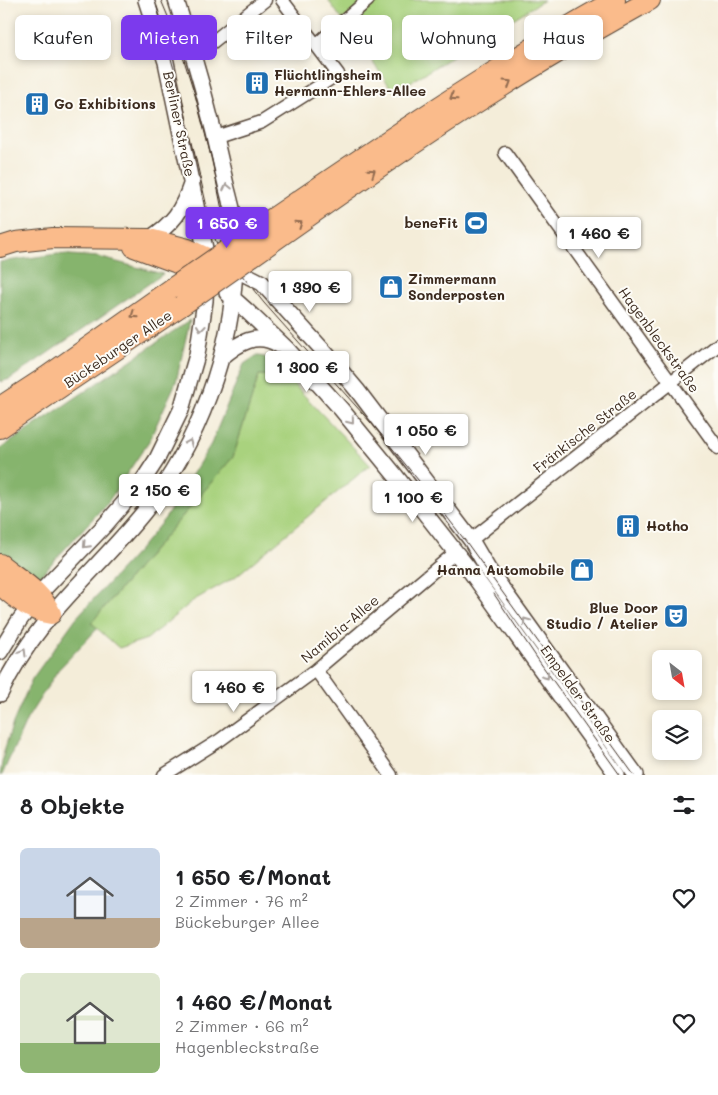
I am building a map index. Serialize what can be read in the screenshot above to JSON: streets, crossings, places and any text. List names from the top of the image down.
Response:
{
  "streets": {
    "highway": ["Bückeburger Allee"],
    "street": [
      "Berliner Straße",
      "Hagenbleckstraße",
      "Fränkische Straße",
      "Namibia-Allee",
      "Empelder Straße"
    ]
  },
  "crossings": [
    ["Berliner Straße", "Empelder Straße"],
    ["Hagenbleckstraße", "Fränkische Straße"],
    ["Fränkische Straße", "Empelder Straße"],
    ["Namibia-Allee", "Empelder Straße"]
  ],
  "places": {
    "building": ["Flüchtlingsheim Hermann-Ehlers-Allee", "Go Exhibitions", "Hotho"],
    "sports": ["beneFit"],
    "shop": ["Zimmermann Sonderposten", "Hanna Automobile"],
    "theatre": ["Blue Door Studio / Atelier"]
  },
  "north": "bottom right",
  "page": {
    "chip": [
      "Kaufen",
      "Mieten",
      "Filter",
      "Neu",
      "Wohnung",
      "Haus"
    ],
    "price": [
      "1 650 €",
      "1 460 €",
      "1 390 €",
      "1 300 €",
      "1 050 €",
      "2 150 €",
      "1 100 €",
      "1 460 €"
    ],
    "heading": "8 Objekte",
    "list": [
      {
        "name": "1 650 €/Monat",
        "note": "2 Zimmer · 76 m² · Bückeburger Allee"
      },
      {
        "name": "1 460 €/Monat",
        "note": "2 Zimmer · 66 m² · Hagenbleckstraße"
      }
    ]
  }
}
